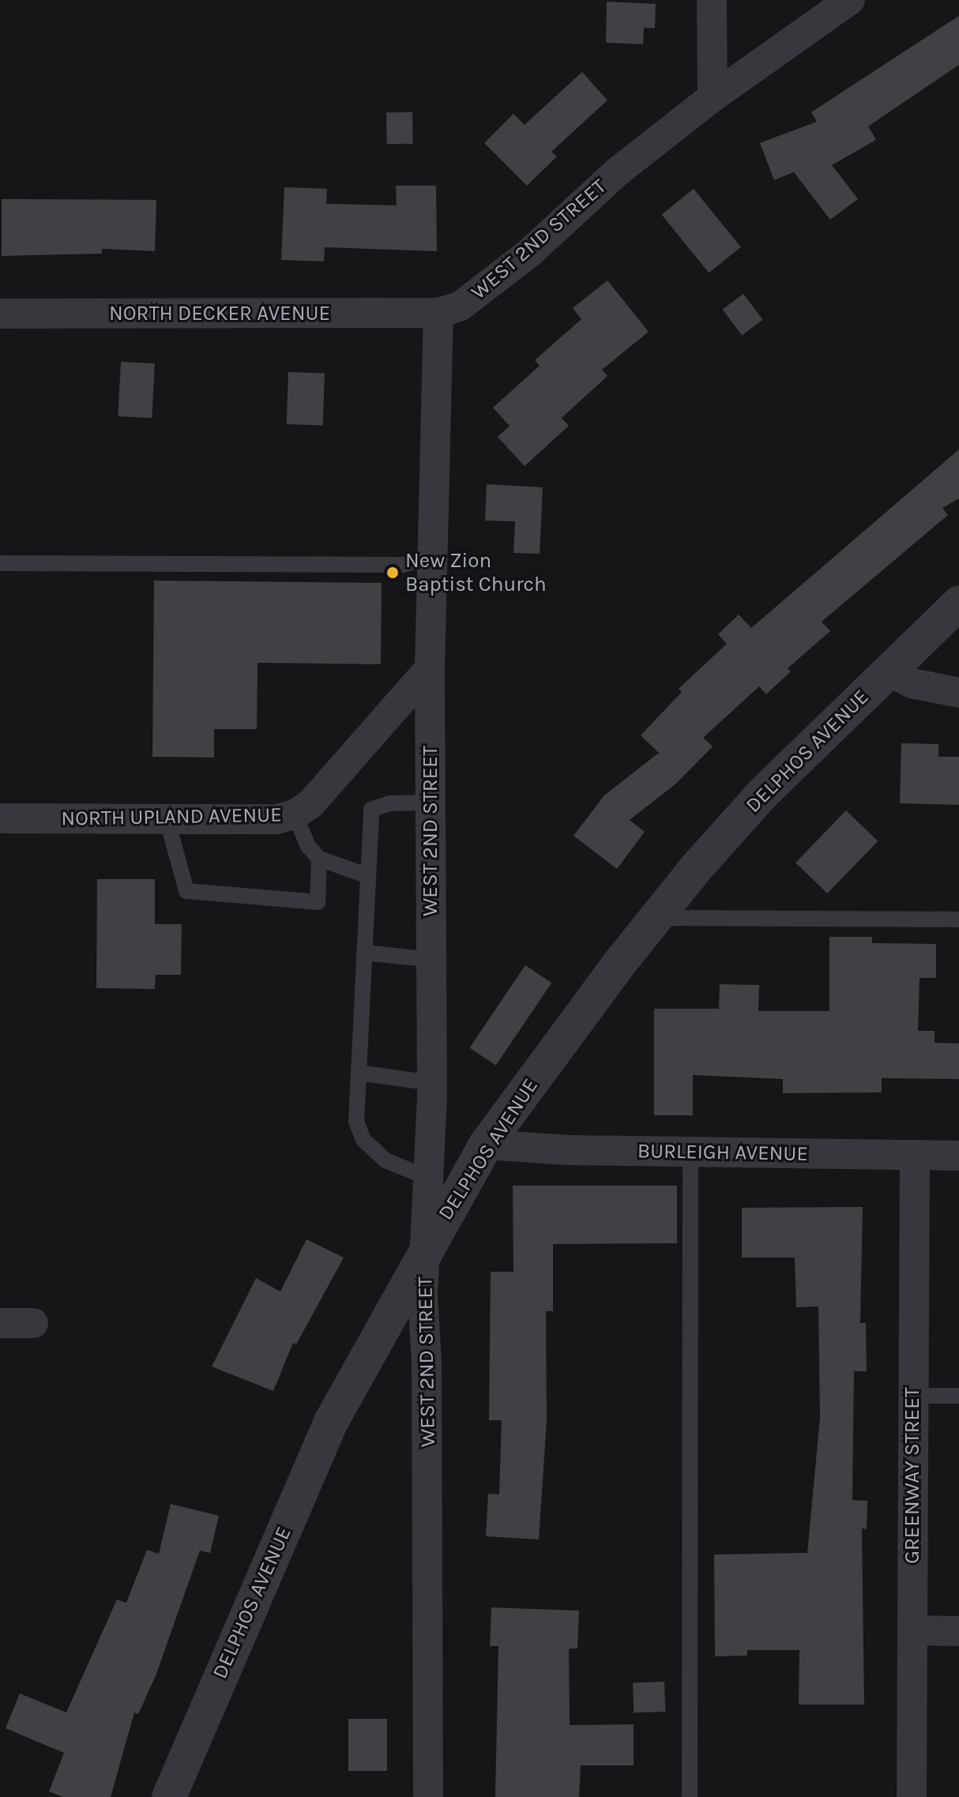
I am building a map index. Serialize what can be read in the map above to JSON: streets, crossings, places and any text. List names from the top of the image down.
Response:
{
  "streets": {
    "street": [
      "WEST 2ND STREET",
      "NORTH DECKER AVENUE",
      "DELPHOS AVENUE",
      "NORTH UPLAND AVENUE",
      "BURLEIGH AVENUE",
      "GREENWAY STREET"
    ]
  },
  "crossings": [
    ["WEST 2ND STREET", "NORTH DECKER AVENUE"],
    ["WEST 2ND STREET", "DELPHOS AVENUE"],
    ["WEST 2ND STREET", "NORTH UPLAND AVENUE"],
    ["DELPHOS AVENUE", "BURLEIGH AVENUE"],
    ["BURLEIGH AVENUE", "GREENWAY STREET"]
  ],
  "places": ["New Zion Baptist Church"]
}
